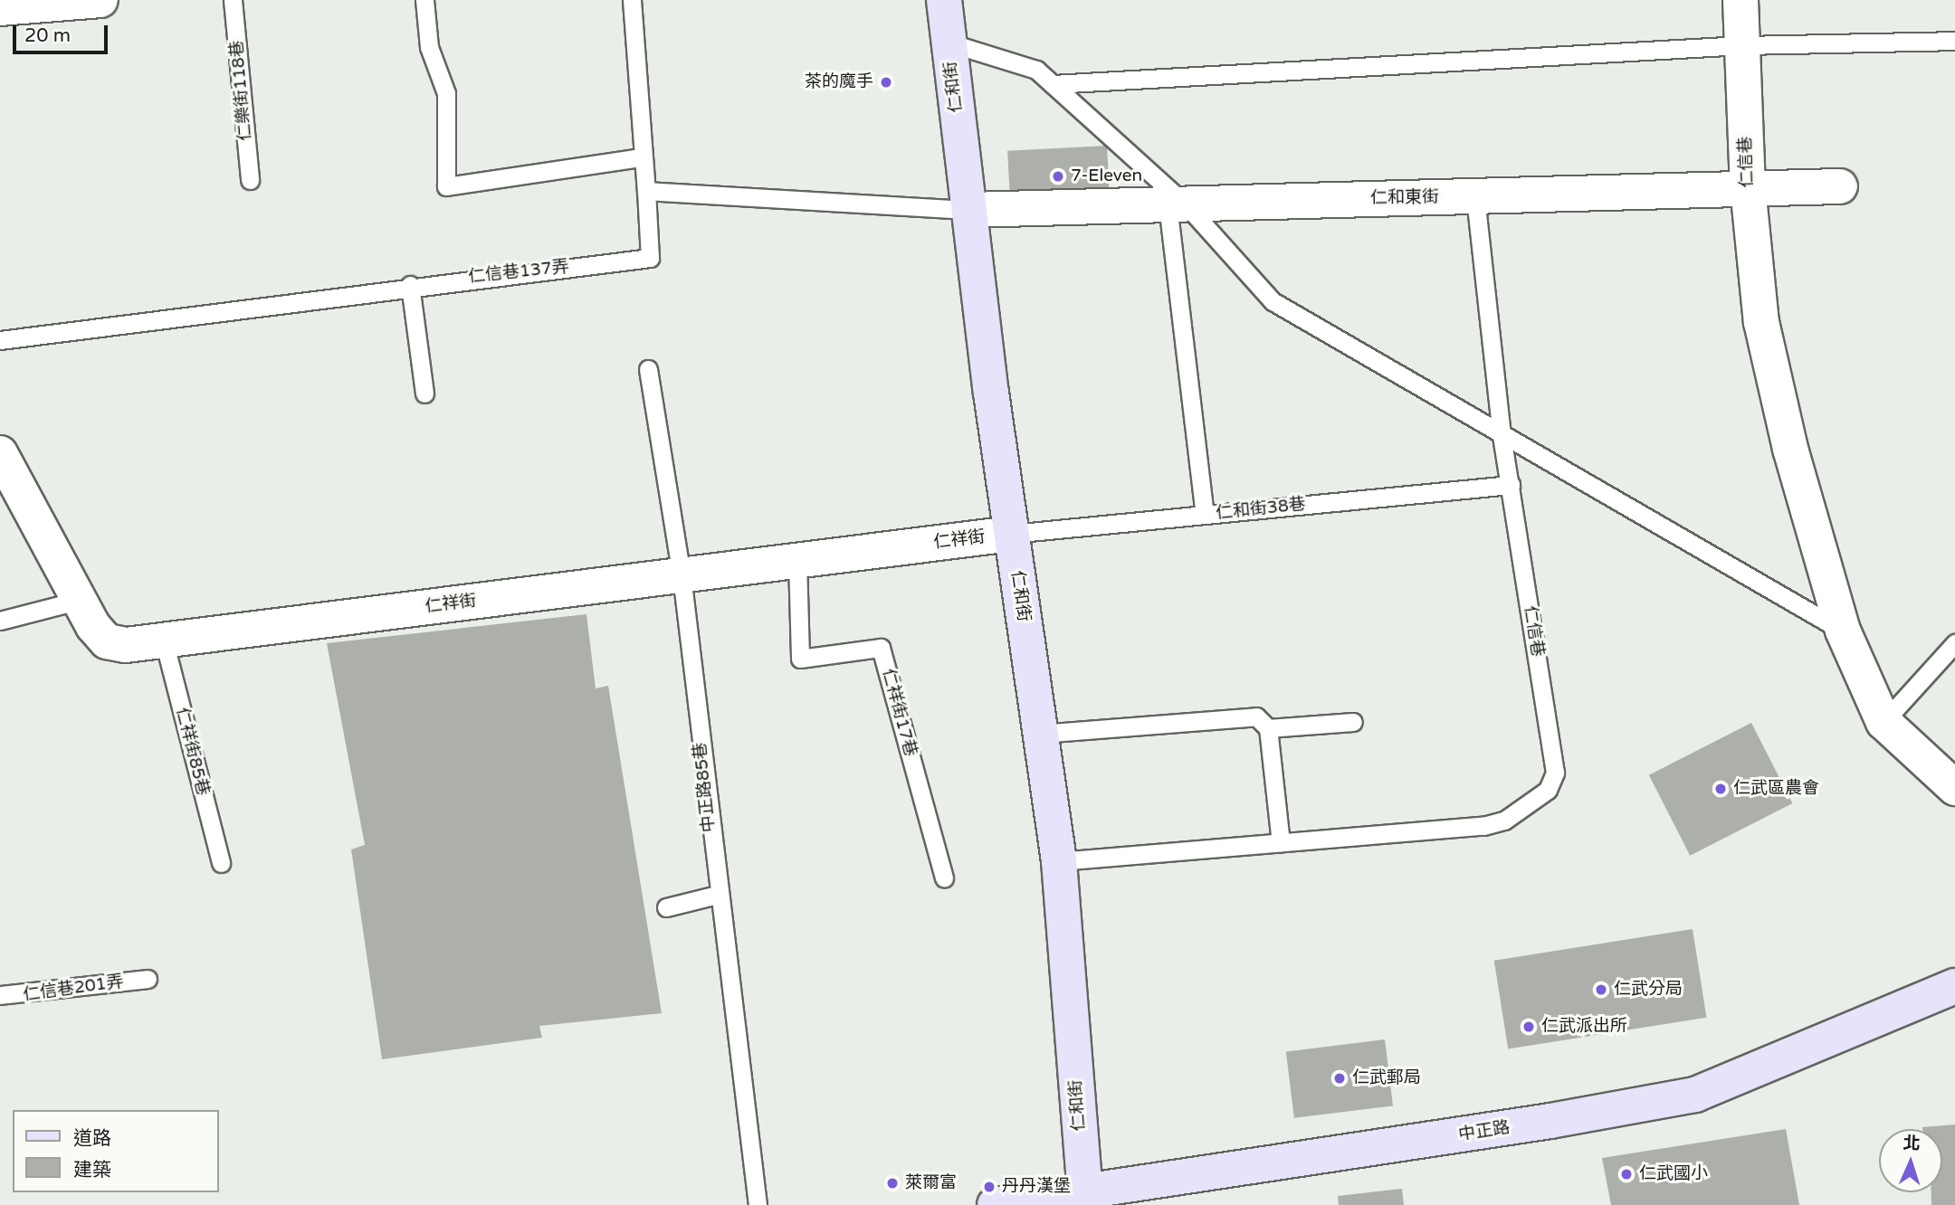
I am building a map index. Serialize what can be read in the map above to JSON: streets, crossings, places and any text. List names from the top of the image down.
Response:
{
  "streets": {
    "street": [
      "仁和街",
      "仁信巷",
      "仁和東街",
      "仁祥街",
      "中正路"
    ],
    "lane": [
      "仁樂街118巷",
      "仁信巷137弄",
      "仁和街38巷",
      "仁祥街17巷",
      "仁祥街85巷",
      "中正路85巷",
      "仁信巷201弄"
    ]
  },
  "crossings": [
    ["仁和街", "仁信巷"],
    ["仁和街", "仁和東街"],
    ["仁和街", "仁和街38巷"],
    ["仁和街", "仁祥街"],
    ["仁和街", "中正路"],
    ["仁信巷", "仁和東街"],
    ["仁信巷", "仁和街38巷"],
    ["仁和街38巷", "仁祥街"],
    ["仁祥街", "仁祥街17巷"],
    ["仁祥街", "仁祥街85巷"],
    ["仁祥街", "中正路85巷"]
  ],
  "places": [
    "茶的魔手",
    "7-Eleven",
    "仁武區農會",
    "仁武分局",
    "仁武派出所",
    "仁武郵局",
    "仁武國小",
    "萊爾富",
    "丹丹漢堡"
  ],
  "legend": ["道路", "建築"],
  "scale_bar": "20 m",
  "north": "top"
}
